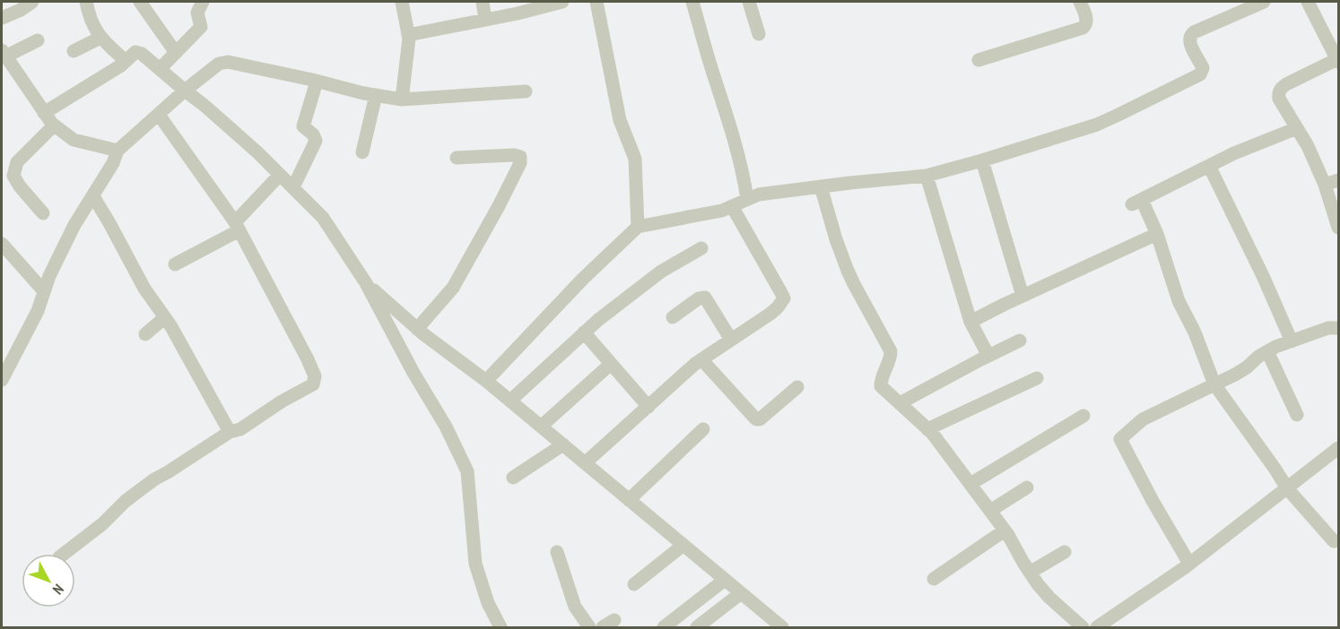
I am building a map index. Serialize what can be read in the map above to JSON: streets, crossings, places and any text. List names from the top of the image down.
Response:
{
  "north": "bottom right"
}
